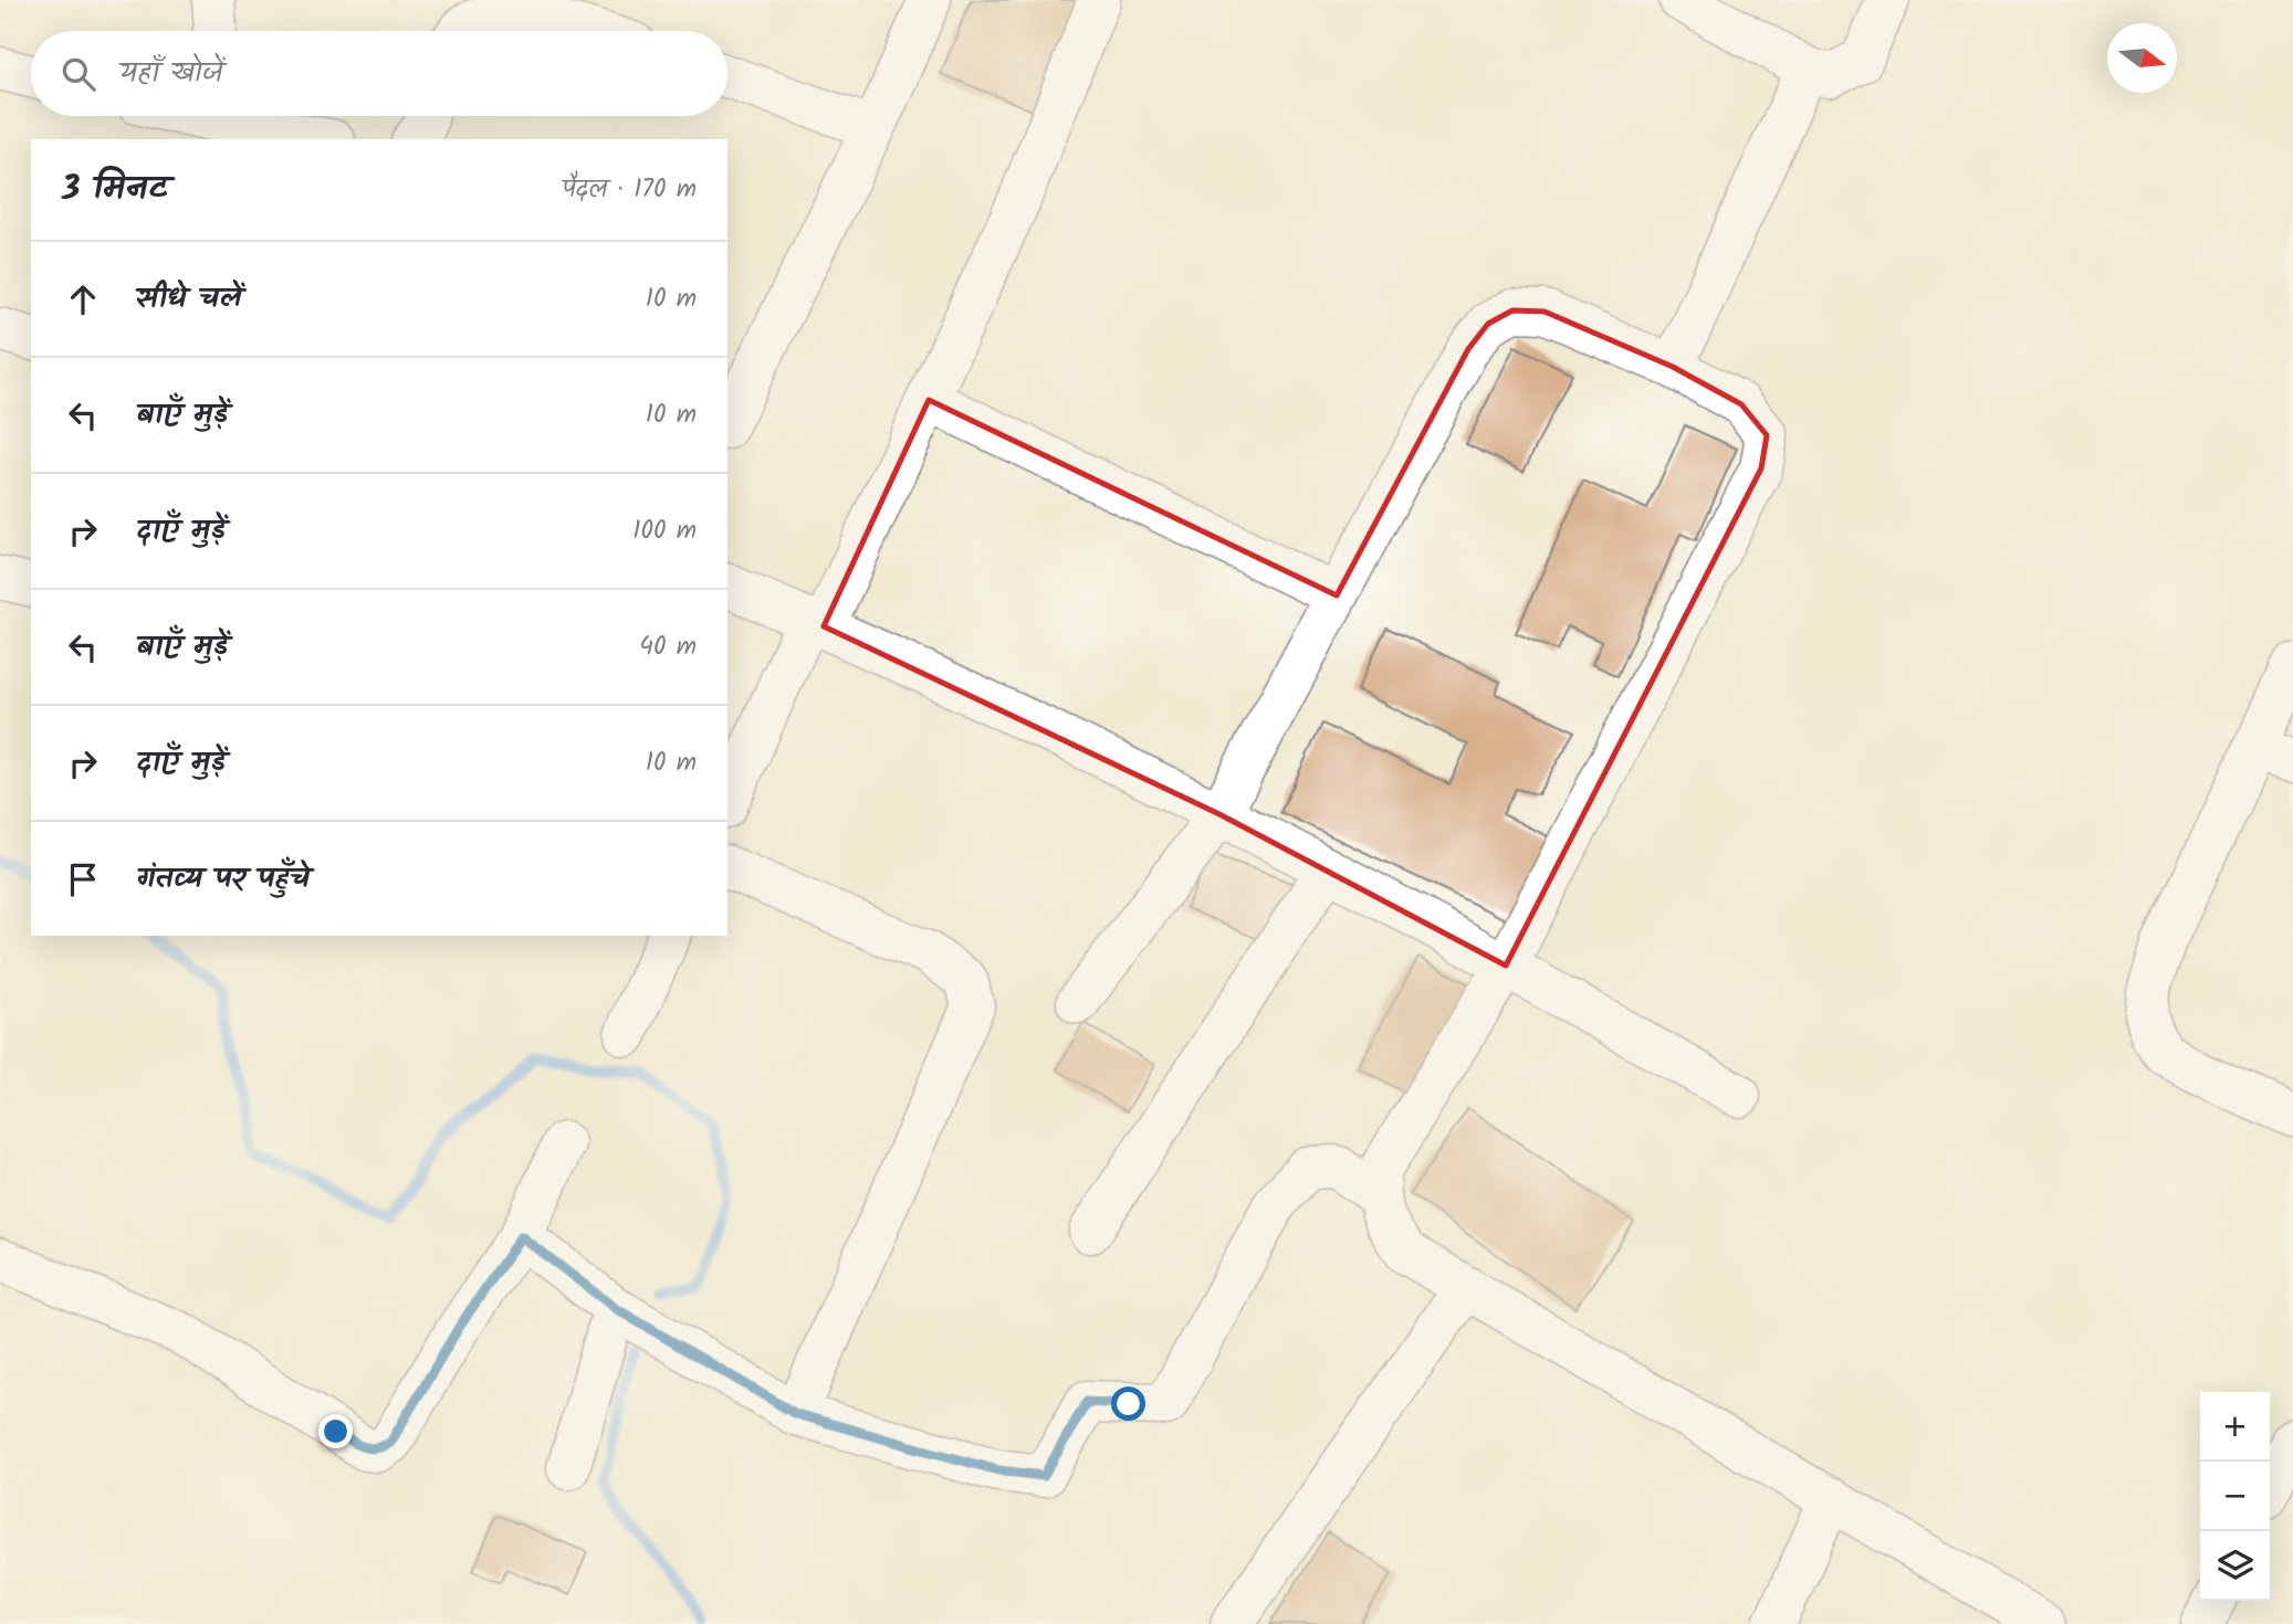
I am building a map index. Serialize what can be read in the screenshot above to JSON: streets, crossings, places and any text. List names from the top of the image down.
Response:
{
  "north": "right",
  "page": {
    "search": "यहाँ खोजें",
    "heading": ["3 मिनट", "पैदल · 170 m"],
    "list": [
      ["सीधे चलें", "10 m"],
      ["बाएँ मुड़ें", "10 m"],
      ["दाएँ मुड़ें", "100 m"],
      ["बाएँ मुड़ें", "40 m"],
      ["दाएँ मुड़ें", "10 m"],
      "गंतव्य पर पहुँचे"
    ],
    "map_buttons": ["+", "−"]
  }
}
